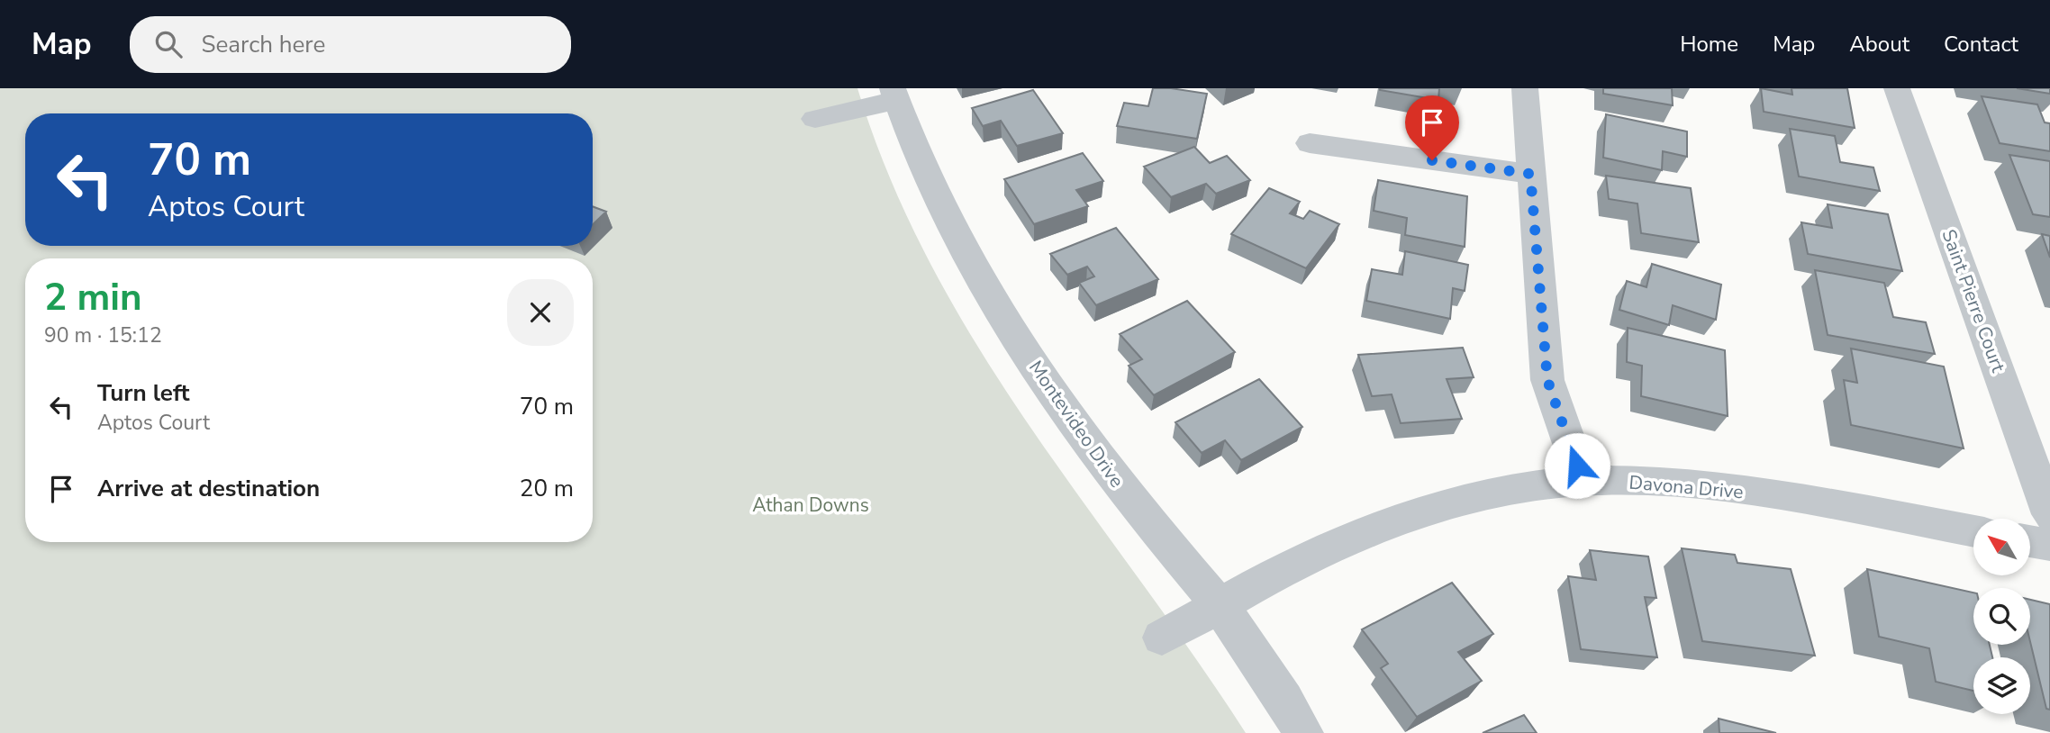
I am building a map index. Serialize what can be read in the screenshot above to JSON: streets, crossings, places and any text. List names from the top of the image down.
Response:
{
  "streets": {
    "street": ["Saint Pierre Court", "Montevideo Drive", "Davona Drive"]
  },
  "crossings": [
    ["Montevideo Drive", "Davona Drive"]
  ],
  "parks": ["Athan Downs"],
  "north": "top left",
  "page": {
    "header": "Map",
    "search": "Search here",
    "nav": [
      "Home",
      "Map",
      "About",
      "Contact"
    ],
    "turn": ["70 m", "Aptos Court"],
    "heading": ["2 min", "90 m · 15:12"],
    "list": [
      {
        "name": "Turn left",
        "note": "Aptos Court",
        "value": "70 m"
      },
      {
        "name": "Arrive at destination",
        "value": "20 m"
      }
    ]
  }
}
